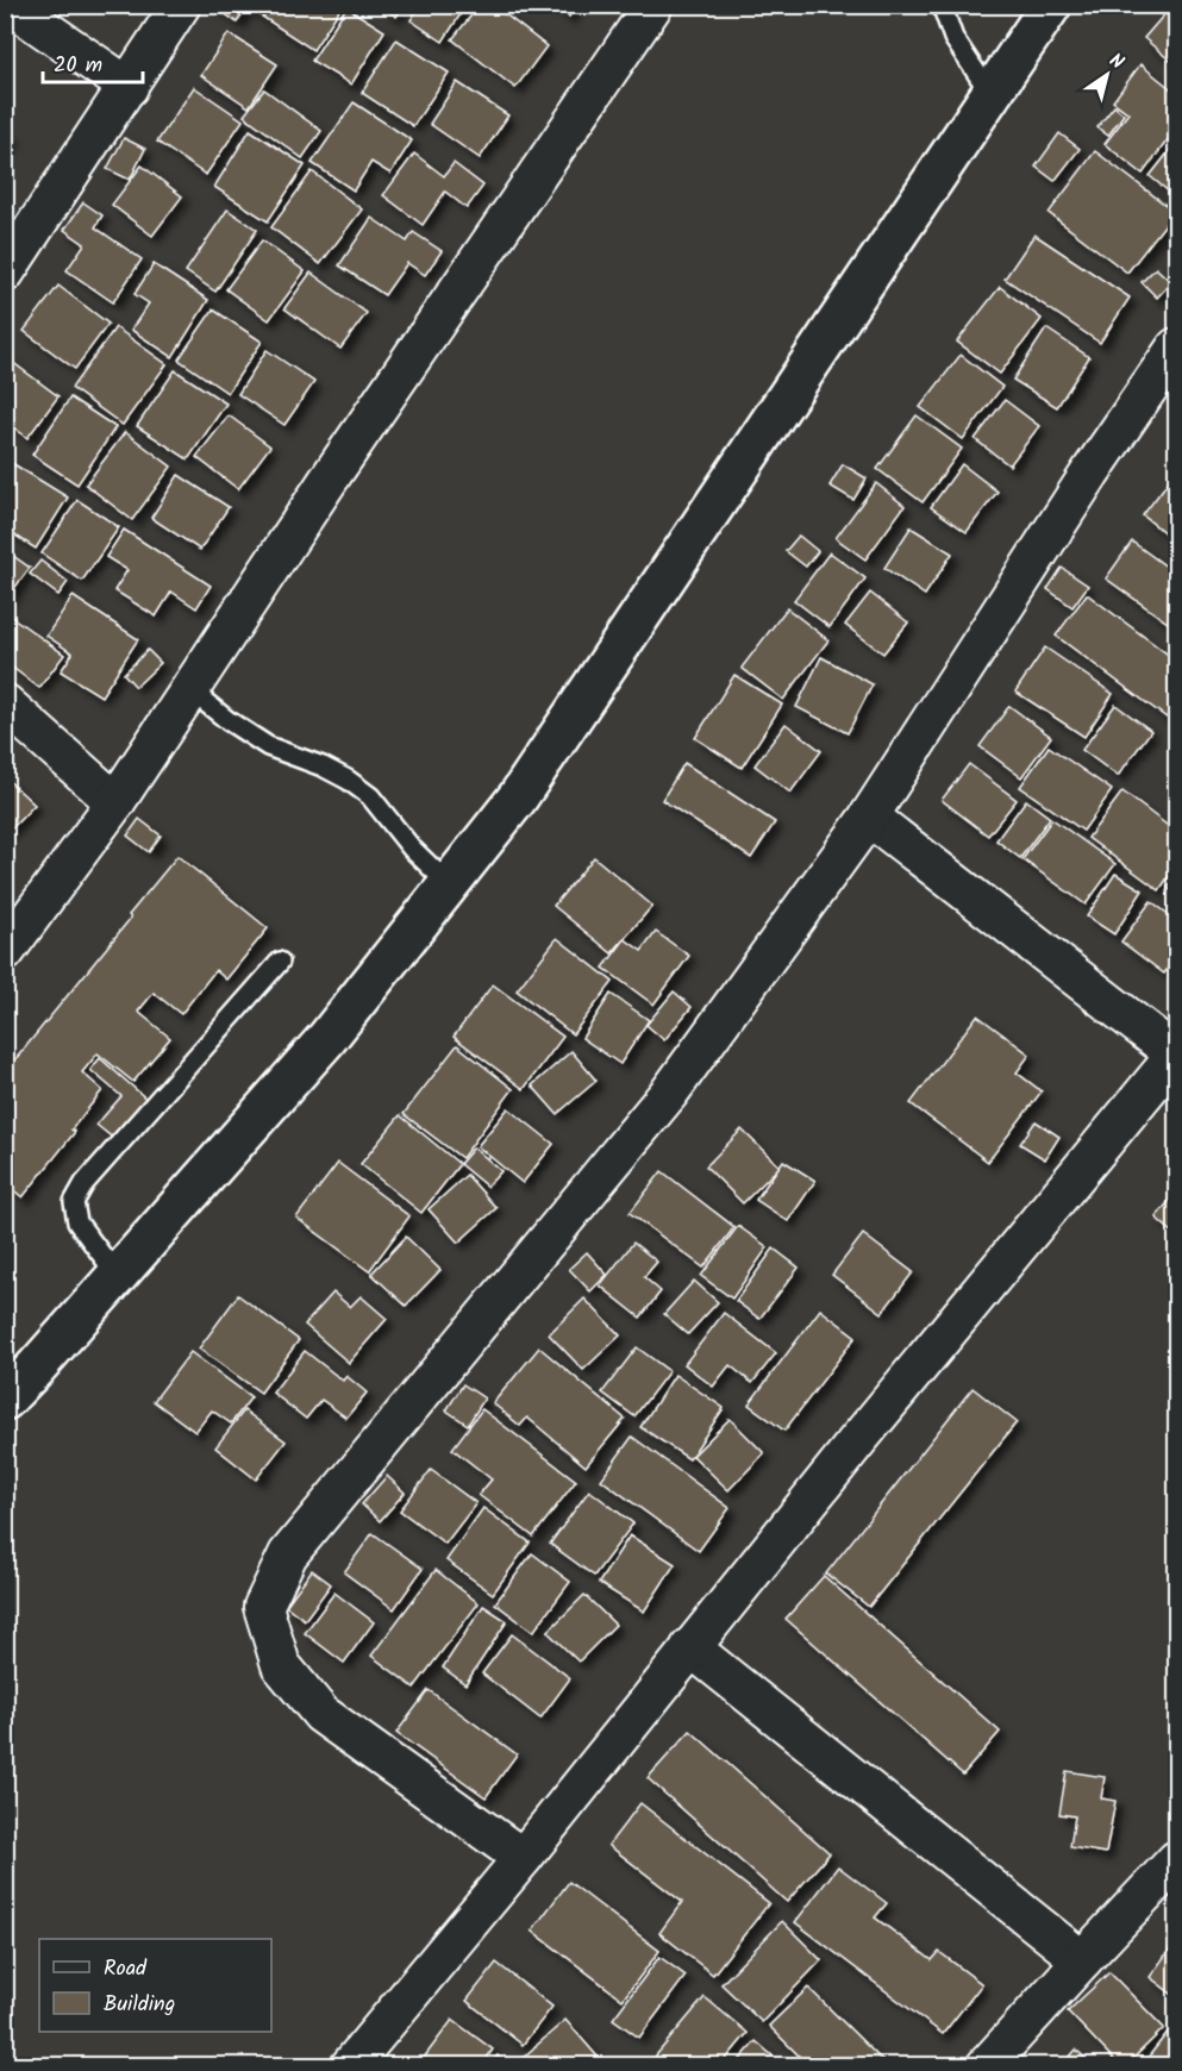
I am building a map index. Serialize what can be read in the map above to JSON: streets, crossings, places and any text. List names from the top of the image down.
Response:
{
  "legend": ["Road", "Building"],
  "scale_bar": "20 m",
  "north": "top right"
}
